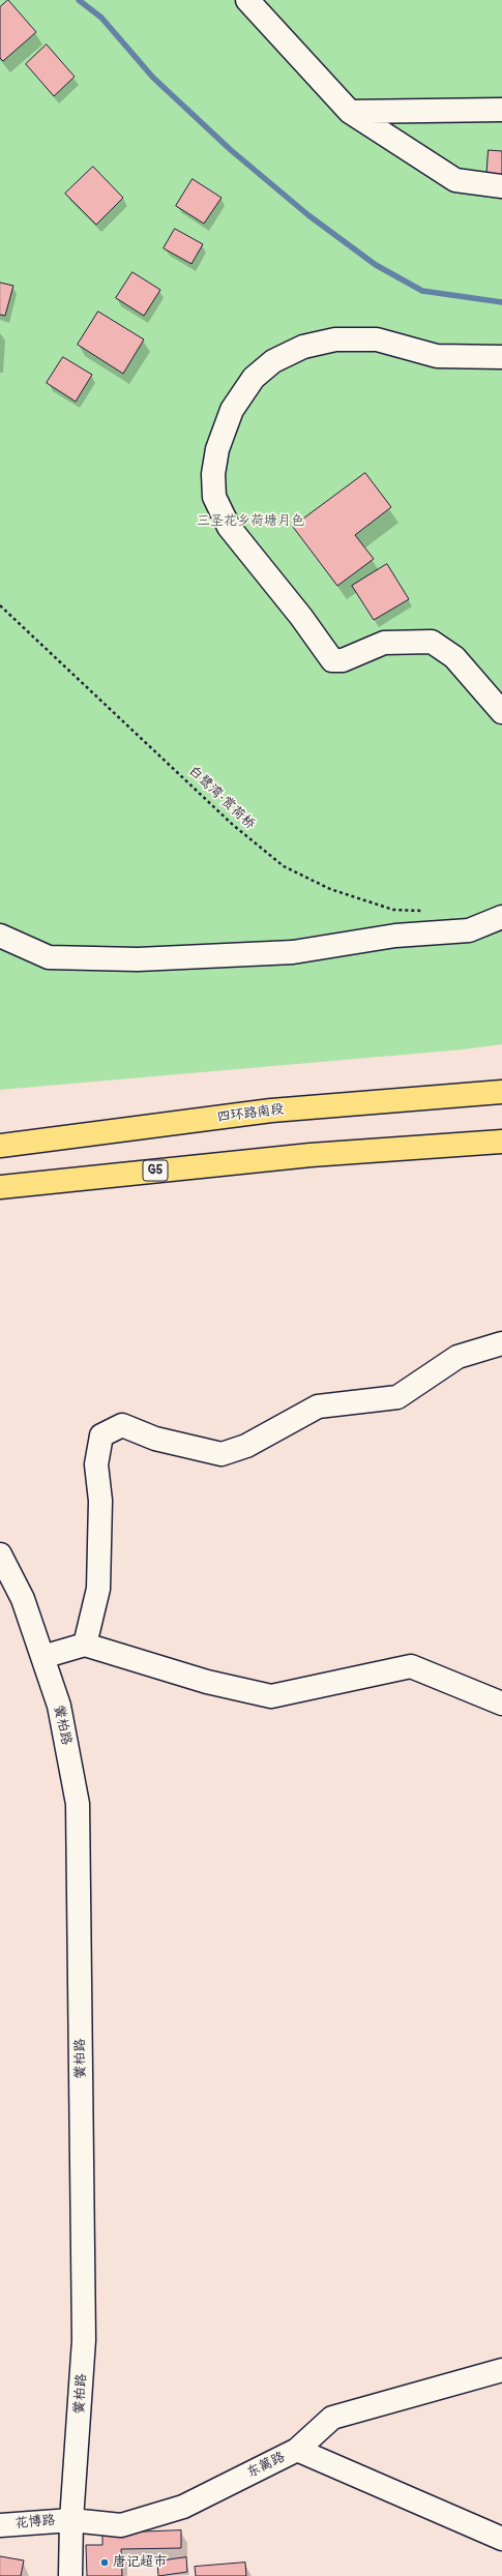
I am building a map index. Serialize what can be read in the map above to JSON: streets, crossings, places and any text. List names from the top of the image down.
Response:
{
  "streets": {
    "highway": ["四环路南段", "G5"],
    "street": ["黉柏路", "东篱路", "花博路"],
    "path": ["白鹭湾·赏荷桥"]
  },
  "crossings": [
    ["黉柏路", "东篱路"],
    ["黉柏路", "花博路"],
    ["东篱路", "花博路"]
  ],
  "parks": ["三圣花乡荷塘月色"],
  "places": ["唐记超市"]
}
